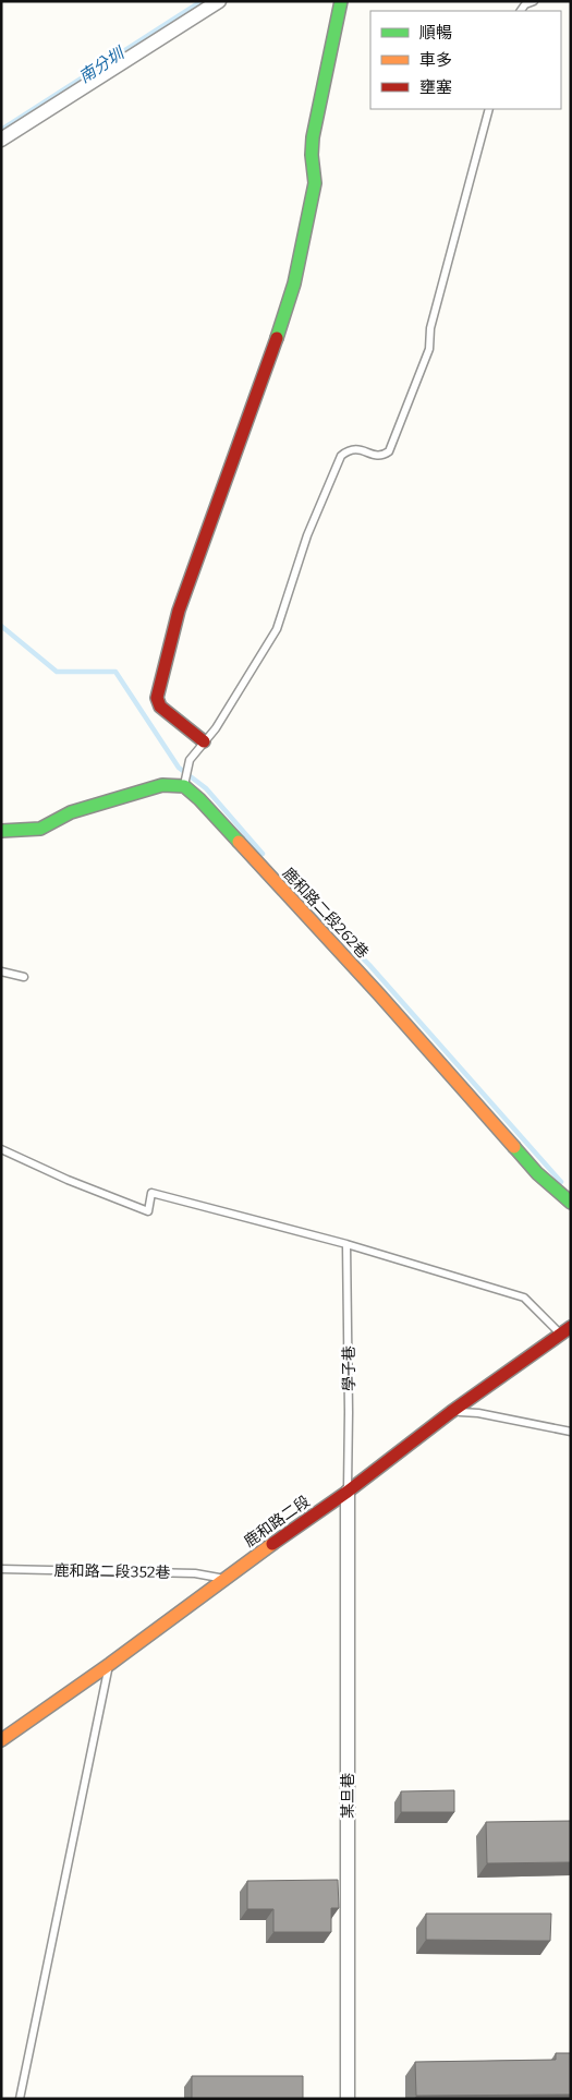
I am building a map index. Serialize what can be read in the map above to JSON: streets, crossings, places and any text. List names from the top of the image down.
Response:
{
  "streets": {
    "street": ["鹿和路二段262巷", "鹿和路二段", "某旦巷"],
    "lane": ["學子巷", "鹿和路二段352巷"]
  },
  "crossings": [
    ["學子巷", "鹿和路二段"],
    ["學子巷", "某旦巷"],
    ["鹿和路二段", "鹿和路二段352巷"],
    ["鹿和路二段", "某旦巷"]
  ],
  "water": ["南分圳"],
  "legend": ["順暢", "車多", "壅塞"]
}
